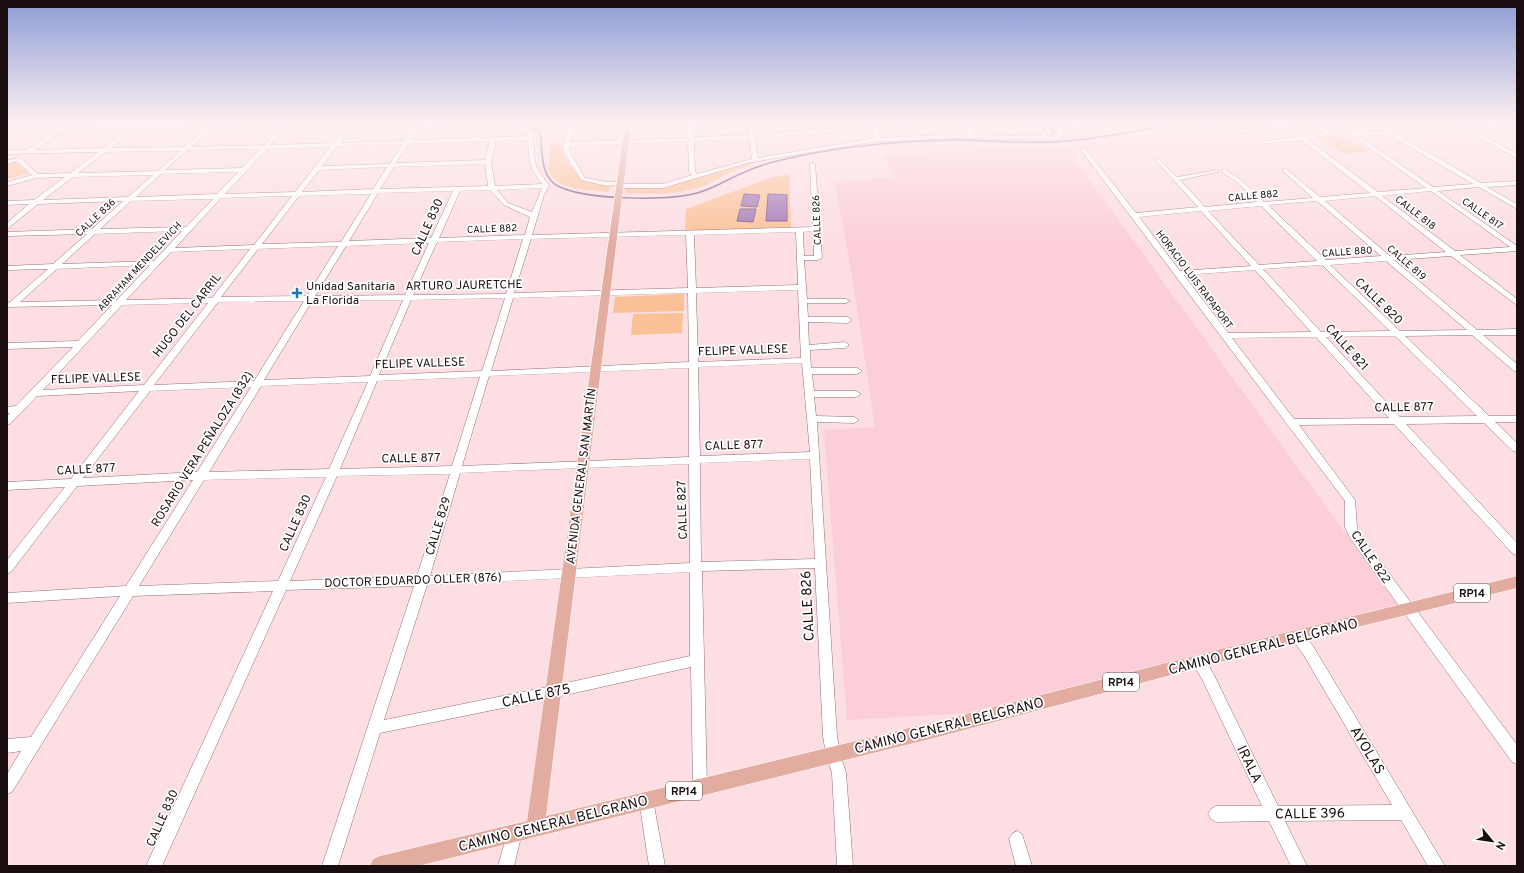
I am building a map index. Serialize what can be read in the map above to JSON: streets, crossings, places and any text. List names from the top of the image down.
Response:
{
  "streets": {
    "main road": ["AVENIDA GENERAL SAN MARTÍN", "RP14", "CAMINO GENERAL BELGRANO"],
    "street": [
      "CALLE 882",
      "CALLE 818",
      "CALLE 817",
      "CALLE 836",
      "CALLE 826",
      "CALLE 830",
      "CALLE 880",
      "CALLE 819",
      "ABRAHAM MENDELEVICH",
      "HORACIO LUIS RAPAPORT",
      "ARTURO JAURETCHE",
      "CALLE 820",
      "HUGO DEL CARRIL",
      "CALLE 821",
      "FELIPE VALLESE",
      "CALLE 877",
      "ROSARIO VERA PEÑALOZA (832)",
      "CALLE 827",
      "CALLE 829",
      "CALLE 822",
      "DOCTOR EDUARDO OLLER (876)",
      "CALLE 875",
      "AYOLAS",
      "IRALA",
      "CALLE 396"
    ]
  },
  "crossings": [
    ["CALLE 882", "CALLE 818"],
    ["CALLE 882", "CALLE 817"],
    ["CALLE 882", "CALLE 826"],
    ["CALLE 882", "CALLE 830"],
    ["CALLE 882", "CALLE 819"],
    ["CALLE 882", "ABRAHAM MENDELEVICH"],
    ["CALLE 882", "HORACIO LUIS RAPAPORT"],
    ["CALLE 882", "CALLE 820"],
    ["CALLE 882", "HUGO DEL CARRIL"],
    ["CALLE 882", "CALLE 821"],
    ["CALLE 882", "ROSARIO VERA PEÑALOZA (832)"],
    ["CALLE 882", "AVENIDA GENERAL SAN MARTÍN"],
    ["CALLE 882", "CALLE 827"],
    ["CALLE 882", "CALLE 829"],
    ["CALLE 818", "CALLE 880"],
    ["CALLE 817", "CALLE 880"],
    ["CALLE 836", "ARTURO JAURETCHE"],
    ["CALLE 826", "ARTURO JAURETCHE"],
    ["CALLE 826", "FELIPE VALLESE"],
    ["CALLE 826", "CALLE 877"],
    ["CALLE 826", "DOCTOR EDUARDO OLLER (876)"],
    ["CALLE 826", "CAMINO GENERAL BELGRANO"],
    ["CALLE 830", "ARTURO JAURETCHE"],
    ["CALLE 830", "FELIPE VALLESE"],
    ["CALLE 830", "CALLE 877"],
    ["CALLE 830", "DOCTOR EDUARDO OLLER (876)"],
    ["CALLE 880", "CALLE 819"],
    ["CALLE 880", "HORACIO LUIS RAPAPORT"],
    ["CALLE 880", "CALLE 820"],
    ["CALLE 880", "CALLE 821"],
    ["ABRAHAM MENDELEVICH", "ARTURO JAURETCHE"],
    ["ABRAHAM MENDELEVICH", "FELIPE VALLESE"],
    ["HORACIO LUIS RAPAPORT", "CALLE 877"],
    ["HORACIO LUIS RAPAPORT", "CALLE 822"],
    ["ARTURO JAURETCHE", "HUGO DEL CARRIL"],
    ["ARTURO JAURETCHE", "ROSARIO VERA PEÑALOZA (832)"],
    ["ARTURO JAURETCHE", "AVENIDA GENERAL SAN MARTÍN"],
    ["ARTURO JAURETCHE", "CALLE 827"],
    ["ARTURO JAURETCHE", "CALLE 829"],
    ["CALLE 820", "CALLE 821"],
    ["CALLE 820", "CALLE 877"],
    ["HUGO DEL CARRIL", "FELIPE VALLESE"],
    ["HUGO DEL CARRIL", "CALLE 877"],
    ["CALLE 821", "CALLE 877"],
    ["FELIPE VALLESE", "ROSARIO VERA PEÑALOZA (832)"],
    ["FELIPE VALLESE", "AVENIDA GENERAL SAN MARTÍN"],
    ["FELIPE VALLESE", "CALLE 827"],
    ["FELIPE VALLESE", "CALLE 829"],
    ["CALLE 877", "ROSARIO VERA PEÑALOZA (832)"],
    ["CALLE 877", "AVENIDA GENERAL SAN MARTÍN"],
    ["CALLE 877", "CALLE 827"],
    ["CALLE 877", "CALLE 829"],
    ["CALLE 877", "CALLE 822"],
    ["ROSARIO VERA PEÑALOZA (832)", "DOCTOR EDUARDO OLLER (876)"],
    ["AVENIDA GENERAL SAN MARTÍN", "DOCTOR EDUARDO OLLER (876)"],
    ["AVENIDA GENERAL SAN MARTÍN", "CAMINO GENERAL BELGRANO"],
    ["AVENIDA GENERAL SAN MARTÍN", "CALLE 875"],
    ["CALLE 827", "DOCTOR EDUARDO OLLER (876)"],
    ["CALLE 827", "CAMINO GENERAL BELGRANO"],
    ["CALLE 827", "CALLE 875"],
    ["CALLE 829", "DOCTOR EDUARDO OLLER (876)"],
    ["CALLE 829", "CALLE 875"],
    ["CALLE 822", "CAMINO GENERAL BELGRANO"],
    ["CAMINO GENERAL BELGRANO", "AYOLAS"],
    ["CAMINO GENERAL BELGRANO", "IRALA"],
    ["AYOLAS", "CALLE 396"],
    ["IRALA", "CALLE 396"]
  ],
  "places": {
    "health": ["Unidad Sanitaria La Florida"]
  },
  "north": "bottom right"
}
